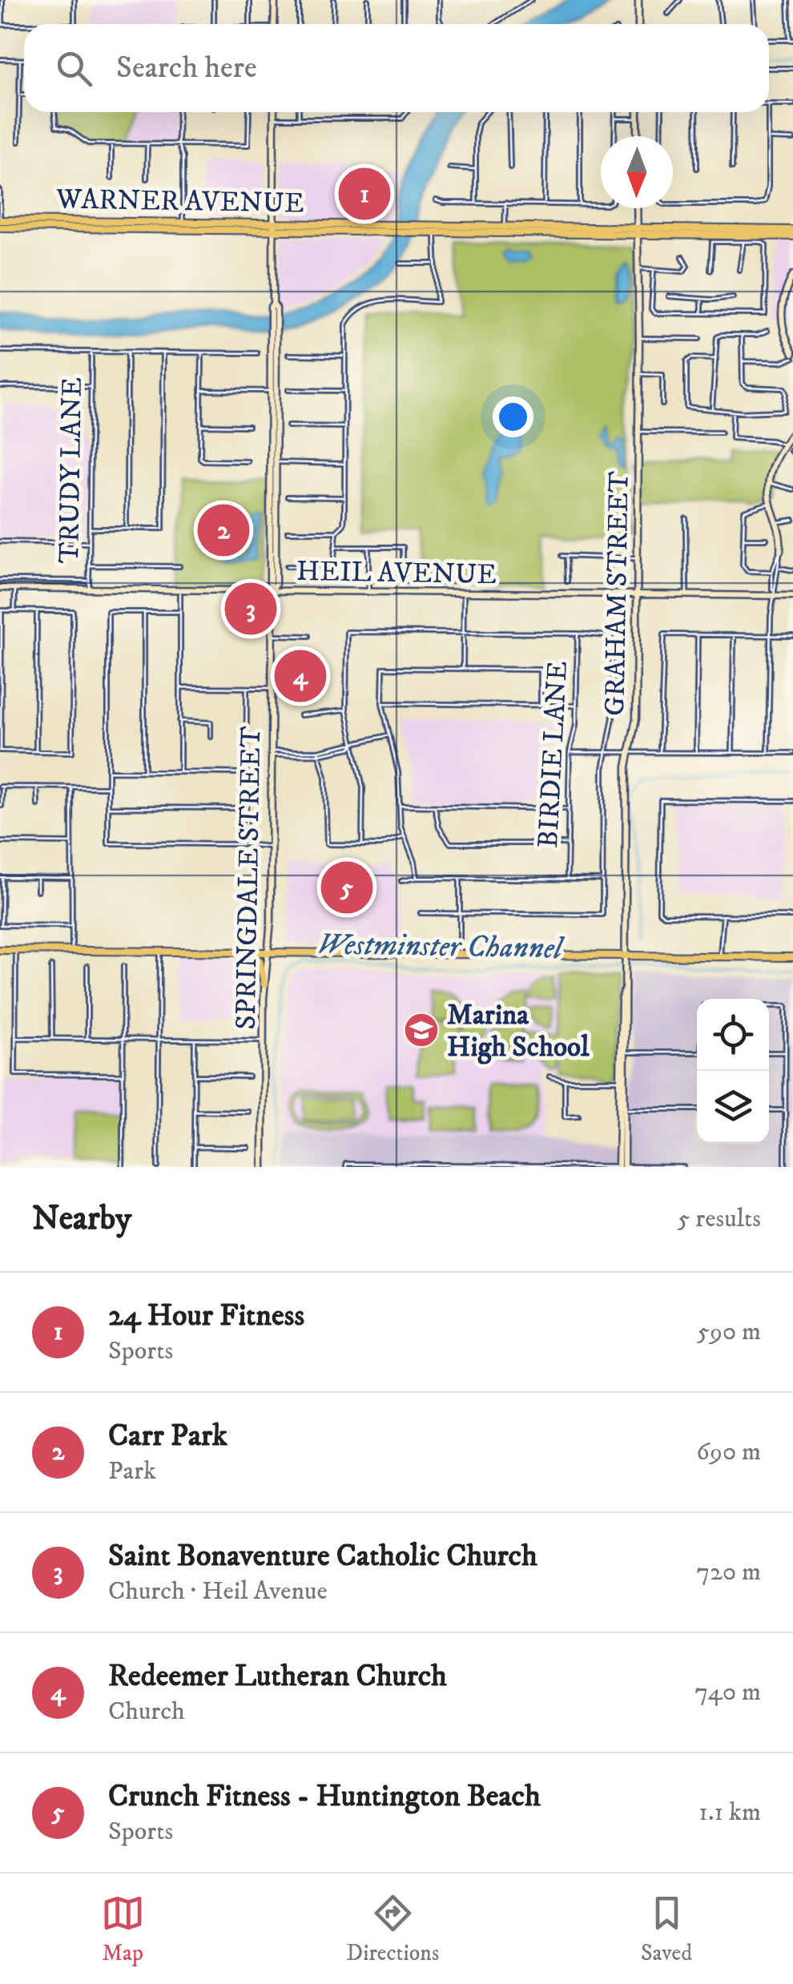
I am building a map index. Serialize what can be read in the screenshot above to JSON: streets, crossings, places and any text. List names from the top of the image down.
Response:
{
  "streets": {
    "main road": [
      "WARNER AVENUE",
      "HEIL AVENUE",
      "GRAHAM STREET",
      "SPRINGDALE STREET"
    ],
    "street": ["TRUDY LANE", "BIRDIE LANE"]
  },
  "crossings": [
    ["WARNER AVENUE", "GRAHAM STREET"],
    ["WARNER AVENUE", "SPRINGDALE STREET"],
    ["TRUDY LANE", "HEIL AVENUE"],
    ["HEIL AVENUE", "GRAHAM STREET"],
    ["HEIL AVENUE", "SPRINGDALE STREET"]
  ],
  "water": ["Westminster Channel"],
  "places": {
    "school or university": ["Marina High School"]
  },
  "north": "bottom",
  "page": {
    "search": "Search here",
    "pins": [
      "1",
      "2",
      "3",
      "4",
      "5"
    ],
    "heading": ["Nearby", "5 results"],
    "list": [
      {
        "mark": "1",
        "name": "24 Hour Fitness",
        "note": "Sports",
        "value": "590 m"
      },
      {
        "mark": "2",
        "name": "Carr Park",
        "note": "Park",
        "value": "690 m"
      },
      {
        "mark": "3",
        "name": "Saint Bonaventure Catholic Church",
        "note": "Church · Heil Avenue",
        "value": "720 m"
      },
      {
        "mark": "4",
        "name": "Redeemer Lutheran Church",
        "note": "Church",
        "value": "740 m"
      },
      {
        "mark": "5",
        "name": "Crunch Fitness - Huntington Beach",
        "note": "Sports",
        "value": "1.1 km"
      }
    ],
    "nav": ["Map", "Directions", "Saved"]
  }
}
